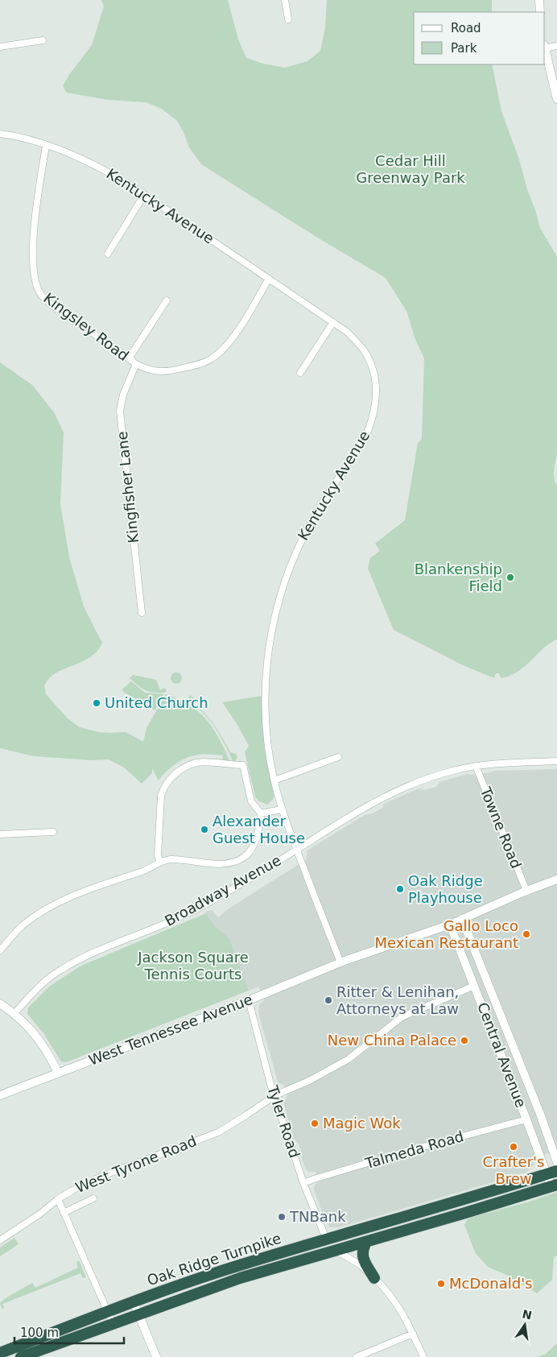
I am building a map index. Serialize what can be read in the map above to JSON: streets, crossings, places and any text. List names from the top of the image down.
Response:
{
  "streets": {
    "highway": ["Oak Ridge Turnpike"],
    "street": [
      "Kentucky Avenue",
      "Kingsley Road",
      "Kingfisher Lane",
      "Towne Road",
      "Broadway Avenue",
      "West Tennessee Avenue",
      "Central Avenue",
      "Tyler Road",
      "Talmeda Road",
      "West Tyrone Road"
    ]
  },
  "crossings": [
    ["Kentucky Avenue", "Kingsley Road"],
    ["Kentucky Avenue", "Broadway Avenue"],
    ["Kentucky Avenue", "West Tennessee Avenue"],
    ["Kingsley Road", "Kingfisher Lane"],
    ["Towne Road", "Broadway Avenue"],
    ["Towne Road", "West Tennessee Avenue"],
    ["West Tennessee Avenue", "Central Avenue"],
    ["West Tennessee Avenue", "Tyler Road"],
    ["Central Avenue", "Talmeda Road"],
    ["Central Avenue", "West Tyrone Road"],
    ["Central Avenue", "Oak Ridge Turnpike"],
    ["Tyler Road", "Talmeda Road"],
    ["Tyler Road", "West Tyrone Road"],
    ["Tyler Road", "Oak Ridge Turnpike"]
  ],
  "parks": ["Cedar Hill Greenway Park", "Jackson Square Tennis Courts"],
  "places": [
    "Blankenship Field",
    "United Church",
    "Alexander Guest House",
    "Oak Ridge Playhouse",
    "Gallo Loco Mexican Restaurant",
    "Ritter & Lenihan, Attorneys at Law",
    "New China Palace",
    "Magic Wok",
    "Crafter's Brew",
    "TNBank",
    "McDonald's"
  ],
  "legend": ["Road", "Park"],
  "scale_bar": "100 m",
  "north": "top"
}
